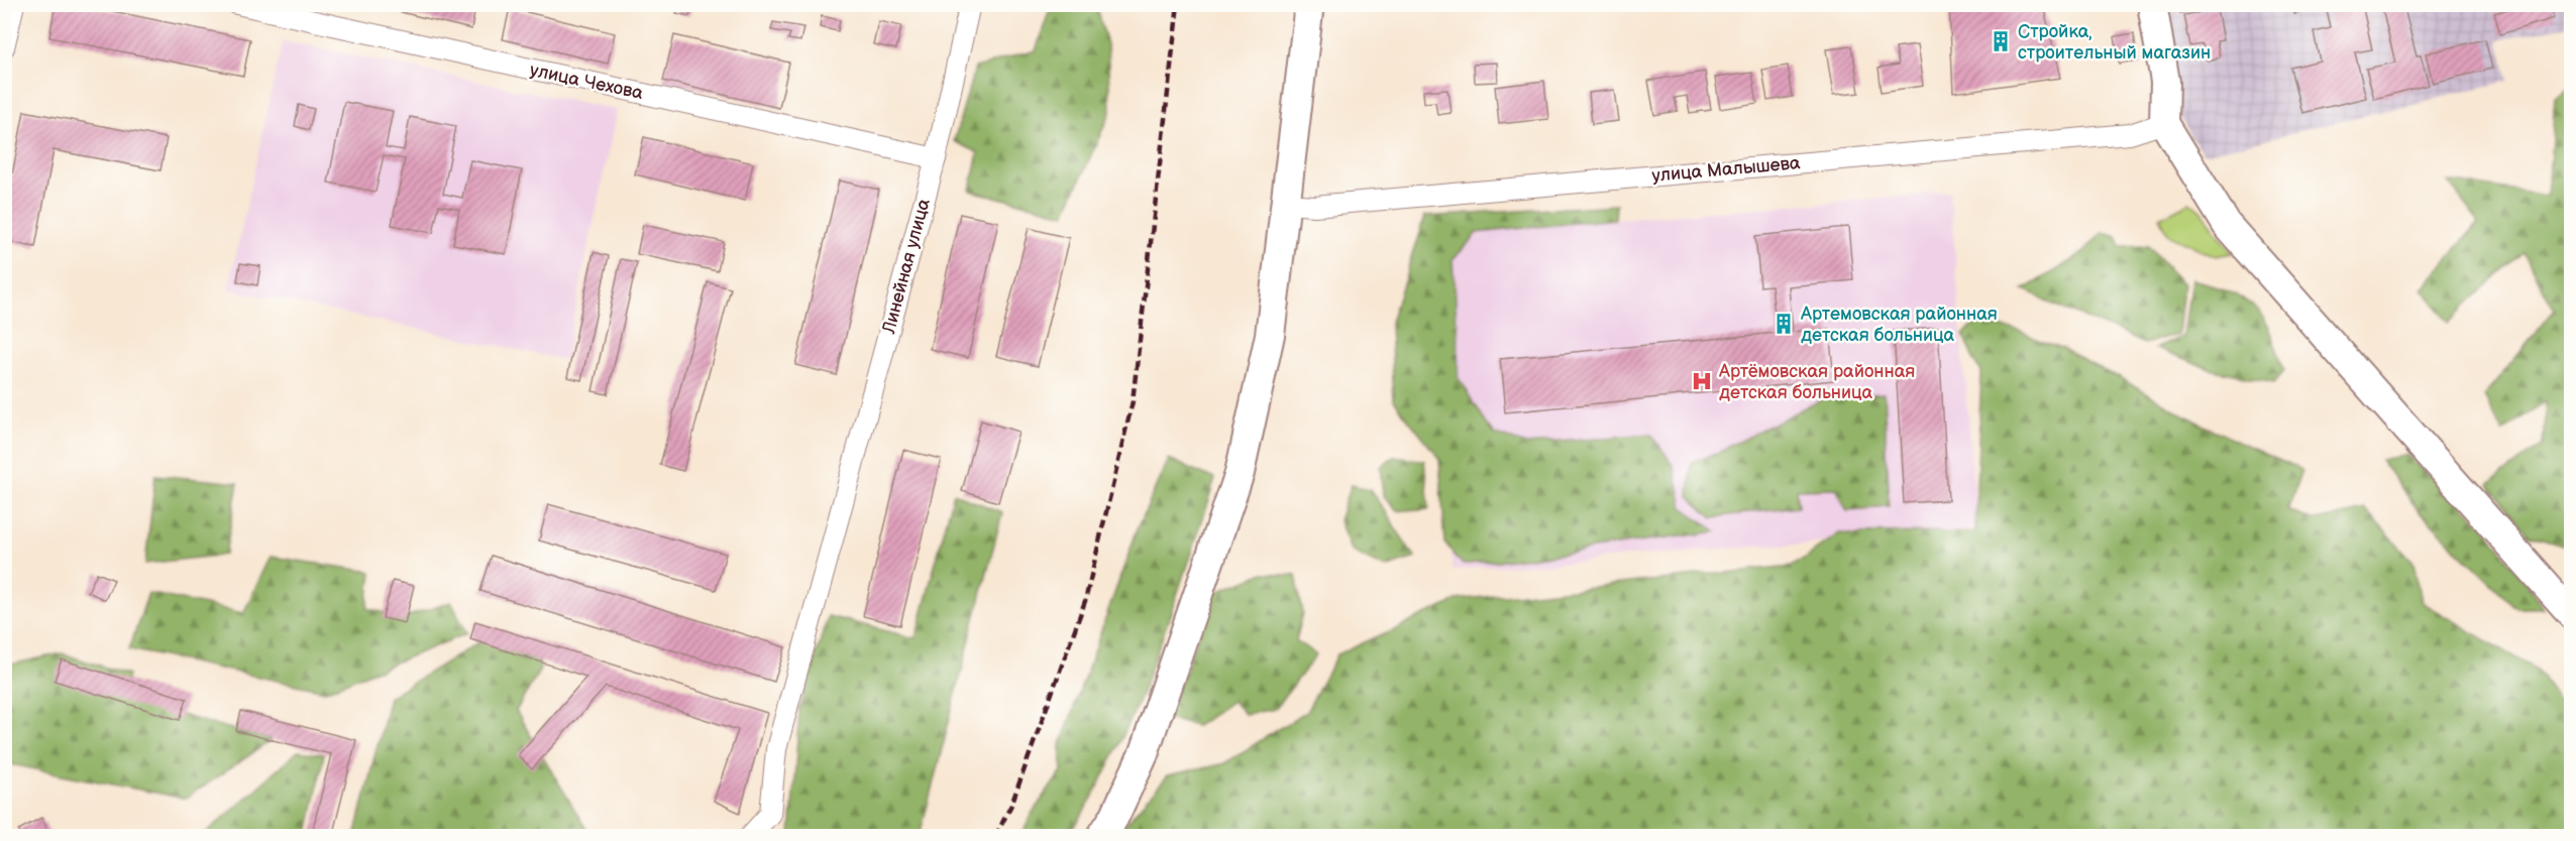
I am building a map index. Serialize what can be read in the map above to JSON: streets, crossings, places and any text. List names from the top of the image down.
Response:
{
  "streets": {
    "street": ["улица Чехова", "улица Малышева", "Линейная улица"]
  },
  "crossings": [
    ["улица Чехова", "Линейная улица"]
  ],
  "places": {
    "building": ["Стройка, строительный магазин", "Артемовская районная детская больница"],
    "hospital": ["Артёмовская районная детская больница"]
  }
}
